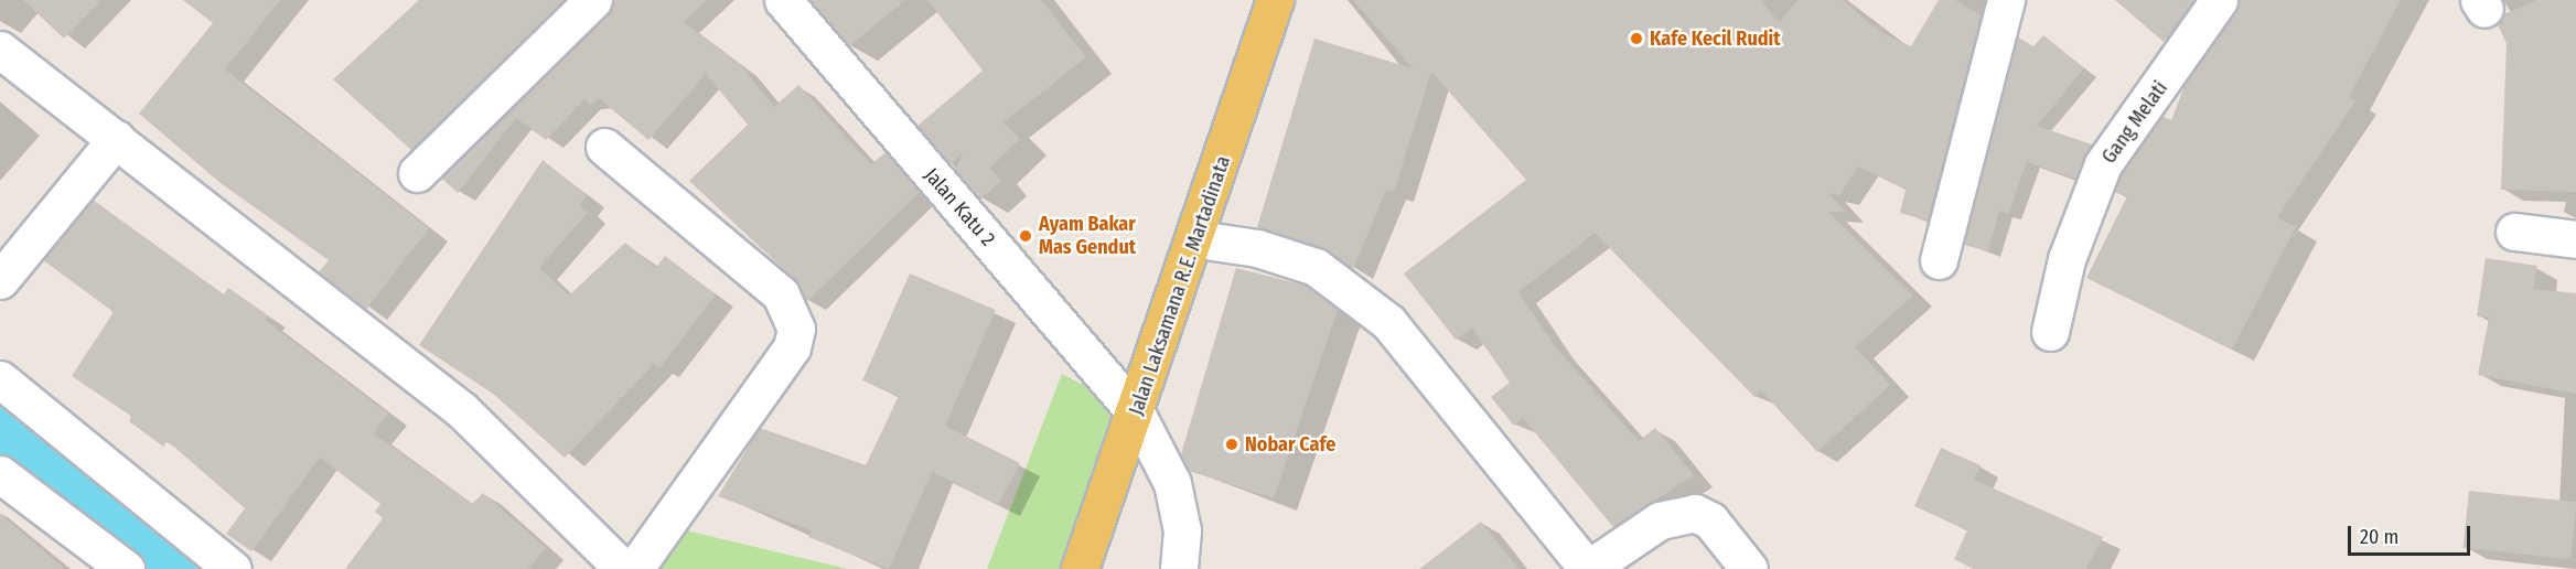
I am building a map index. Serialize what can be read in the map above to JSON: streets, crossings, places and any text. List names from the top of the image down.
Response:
{
  "streets": {
    "main road": ["Jalan Laksamana R.E. Martadinata"],
    "street": ["Gang Melati", "Jalan Katu 2"]
  },
  "crossings": [
    ["Jalan Katu 2", "Jalan Laksamana R.E. Martadinata"]
  ],
  "places": ["Kafe Kecil Rudit", "Ayam Bakar Mas Gendut", "Nobar Cafe"],
  "scale_bar": "20 m"
}
